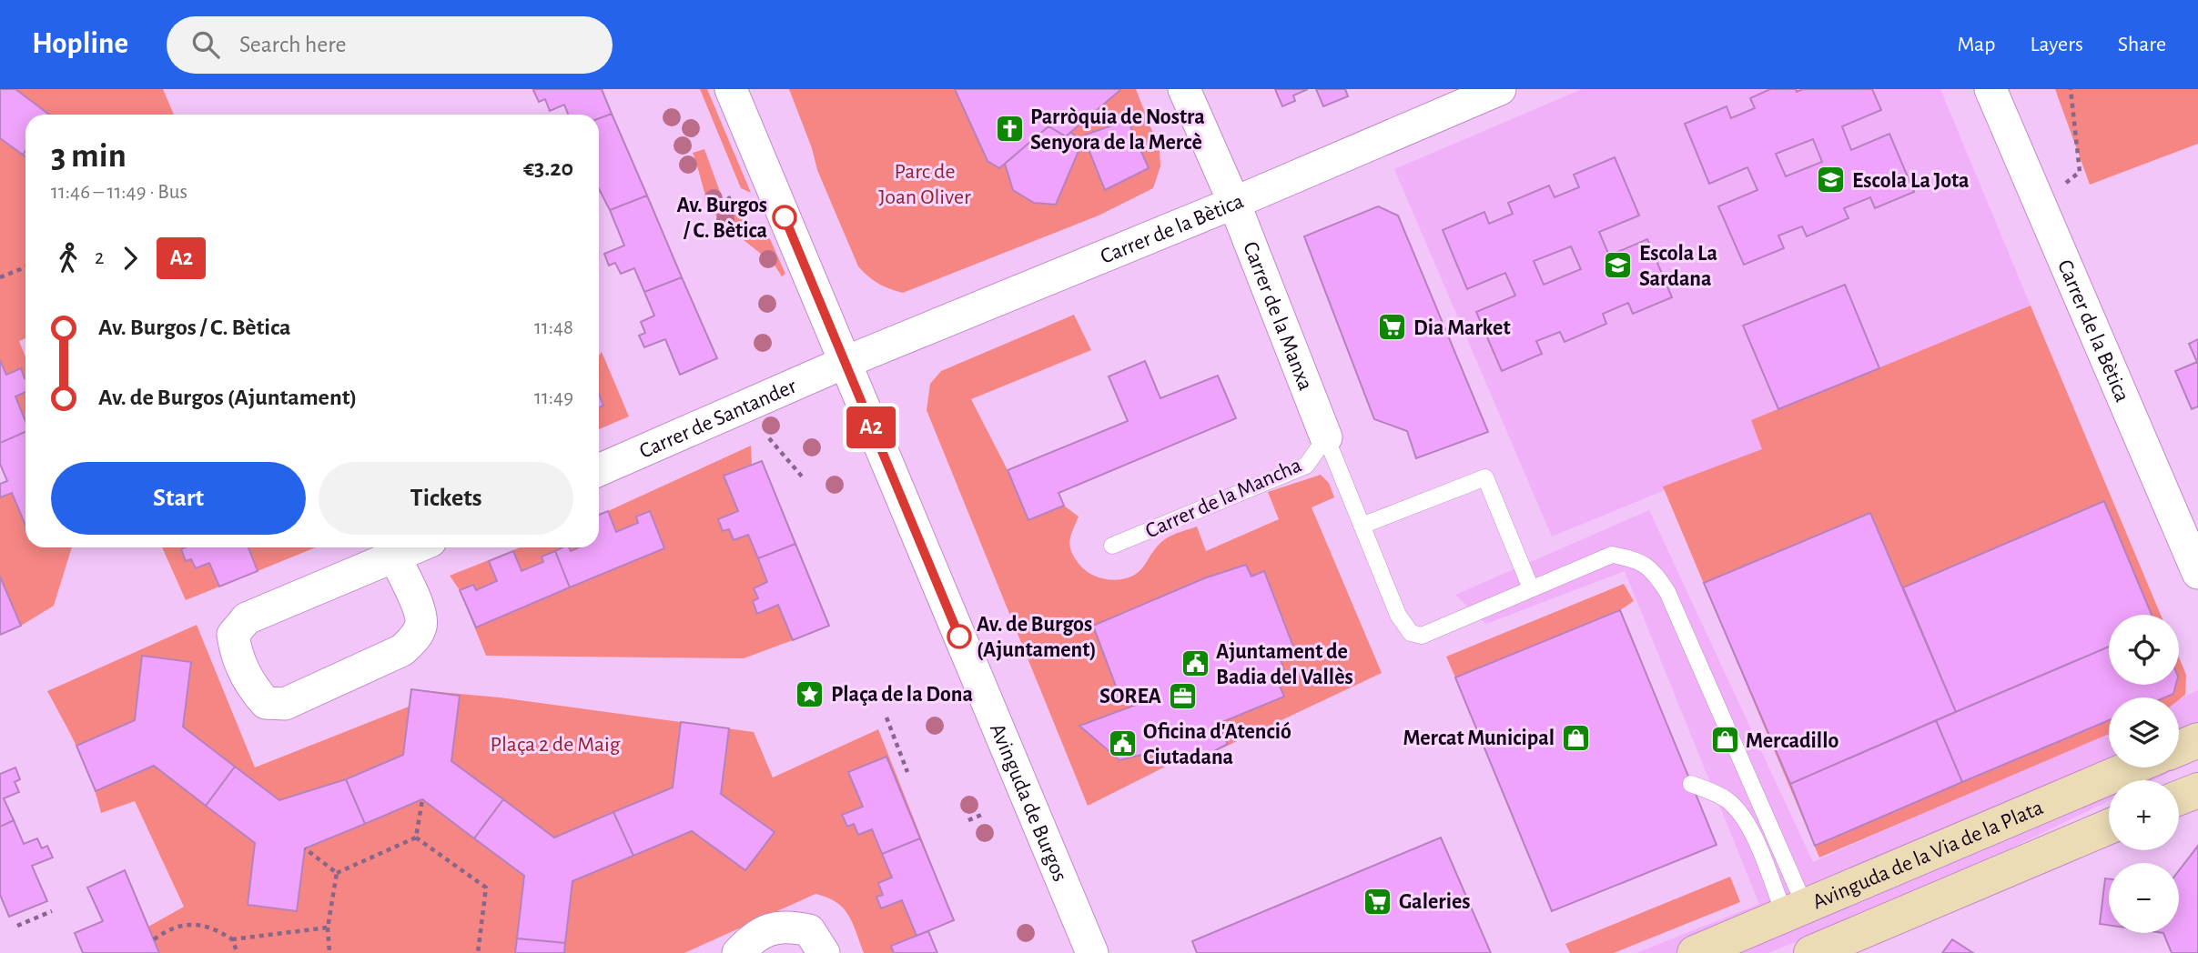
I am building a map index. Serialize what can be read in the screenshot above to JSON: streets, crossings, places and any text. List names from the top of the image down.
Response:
{
  "streets": {
    "street": [
      "Carrer de la Bètica",
      "Carrer de la Manxa",
      "Carrer de Santander",
      "Avinguda de Burgos",
      "Avinguda de la Via de la Plata"
    ],
    "lane": ["Carrer de la Mancha"]
  },
  "crossings": [
    ["Carrer de la Bètica", "Carrer de la Manxa"],
    ["Carrer de la Bètica", "Carrer de Santander"],
    ["Carrer de la Bètica", "Avinguda de Burgos"],
    ["Carrer de la Manxa", "Carrer de la Mancha"],
    ["Carrer de Santander", "Avinguda de Burgos"]
  ],
  "parks": ["Parc de Joan Oliver", "Plaça 2 de Maig"],
  "places": {
    "church": ["Parròquia de Nostra Senyora de la Mercè"],
    "school or university": ["Escola La Jota", "Escola La Sardana"],
    "other": ["Av. Burgos / C. Bètica", "Av. de Burgos (Ajuntament)"],
    "supermarket": ["Dia Market", "Galeries"],
    "public building": ["Ajuntament de Badia del Vallès", "Oficina d'Atenció Ciutadana"],
    "place": ["Plaça de la Dona"],
    "office": ["SOREA"],
    "shop": ["Mercat Municipal", "Mercadillo"]
  },
  "lines": ["bus line A2"],
  "page": {
    "header": "Hopline",
    "search": "Search here",
    "nav": ["Map", "Layers", "Share"],
    "on_map": "A2",
    "heading": ["3 min", "11:46 – 11:49 · Bus", "€3.20"],
    "legs": ["2", "A2"],
    "list": [
      {
        "name": "Av. Burgos / C. Bètica",
        "value": "11:48"
      },
      {
        "name": "Av. de Burgos (Ajuntament)",
        "value": "11:49"
      }
    ],
    "buttons": ["Start", "Tickets"],
    "map_buttons": ["+", "−"]
  }
}
